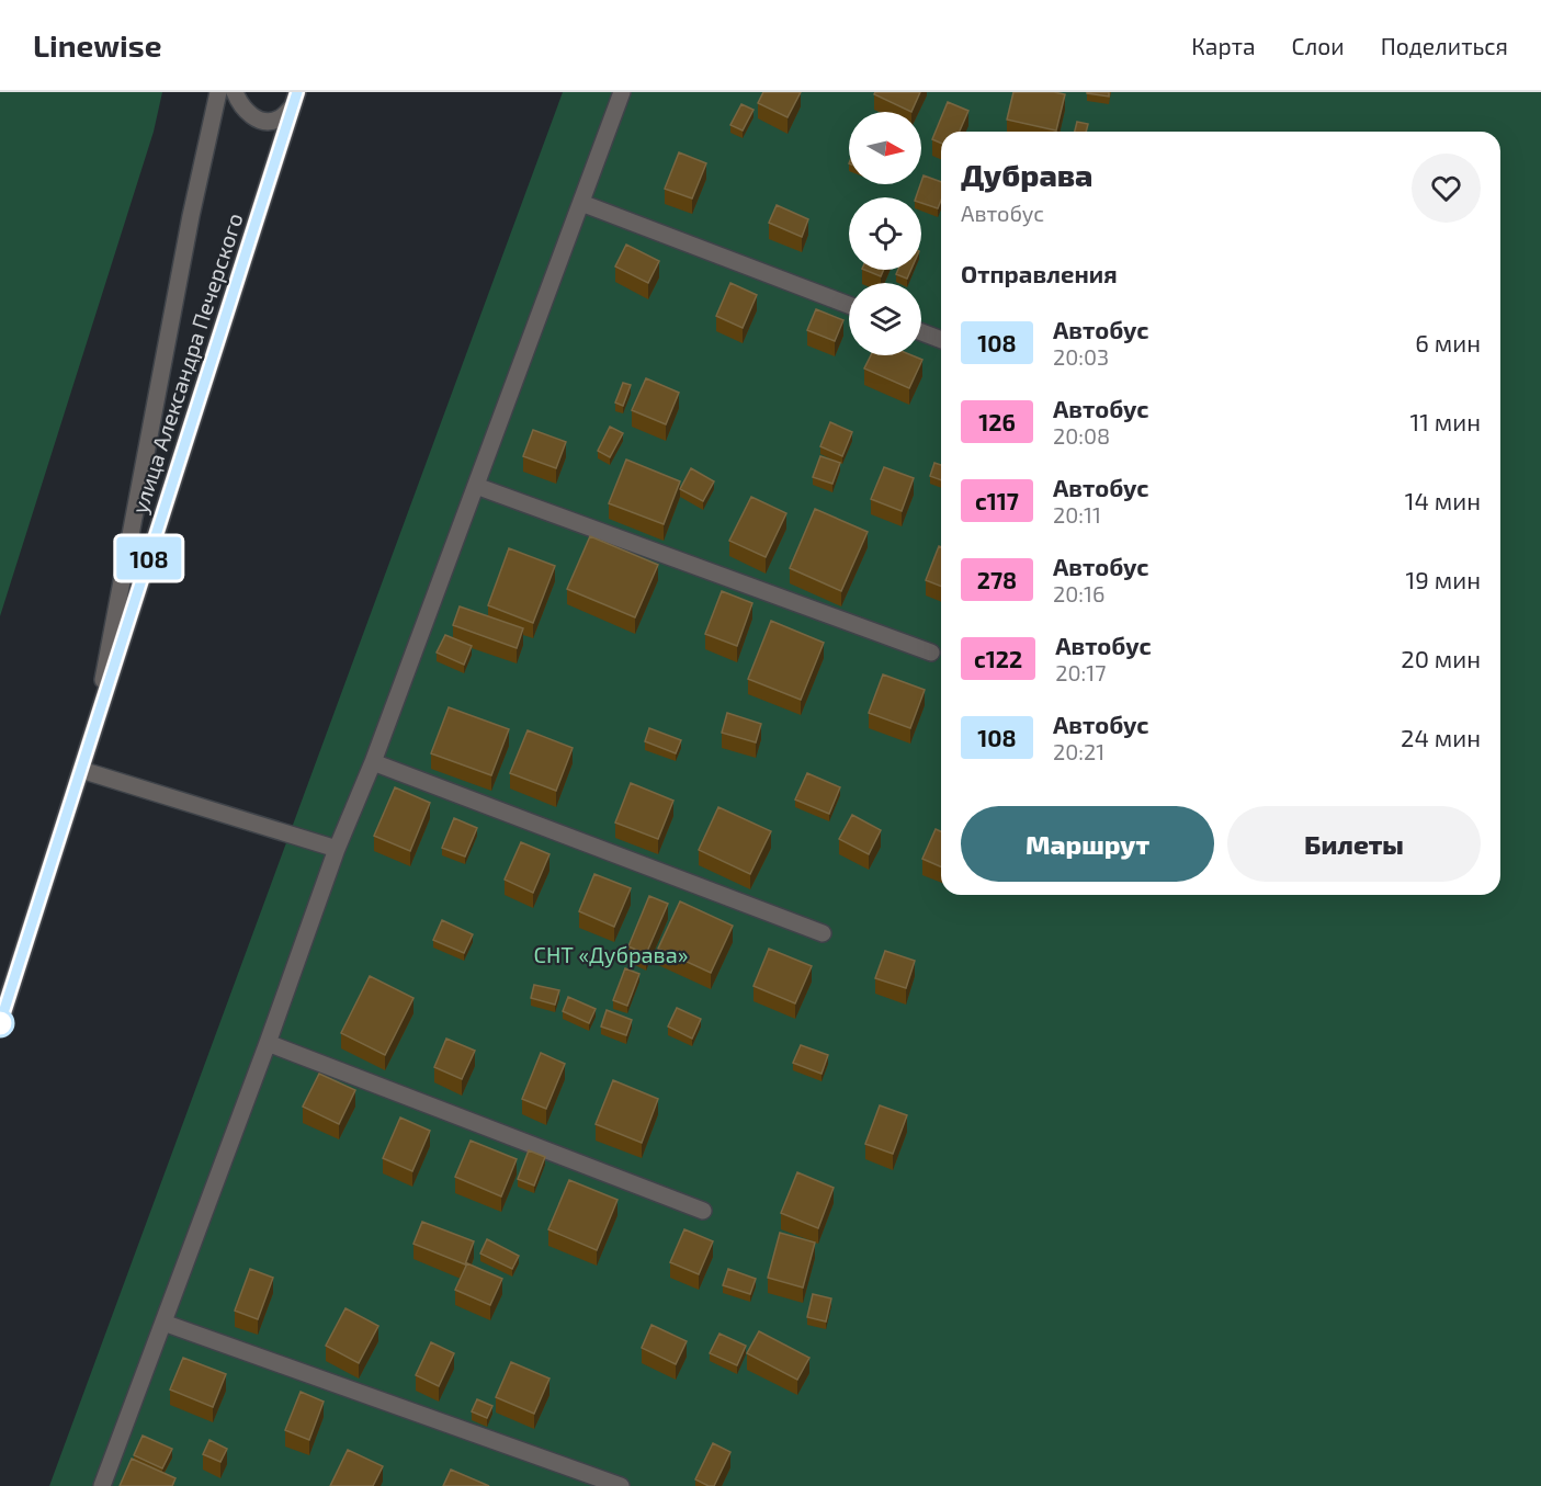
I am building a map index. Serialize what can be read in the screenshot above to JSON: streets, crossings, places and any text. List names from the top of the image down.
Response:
{
  "streets": {
    "main road": ["улица Александра Печерского"]
  },
  "parks": ["СНТ «Дубрава»"],
  "lines": ["bus line 108"],
  "north": "right",
  "page": {
    "header": "Linewise",
    "nav": ["Карта", "Слои", "Поделиться"],
    "on_map": "108",
    "heading": [
      ["Дубрава", "Автобус"],
      "Отправления"
    ],
    "list": [
      {
        "mark": "108",
        "name": "Автобус",
        "note": "20:03",
        "value": "6 мин"
      },
      {
        "mark": "126",
        "name": "Автобус",
        "note": "20:08",
        "value": "11 мин"
      },
      {
        "mark": "с117",
        "name": "Автобус",
        "note": "20:11",
        "value": "14 мин"
      },
      {
        "mark": "278",
        "name": "Автобус",
        "note": "20:16",
        "value": "19 мин"
      },
      {
        "mark": "с122",
        "name": "Автобус",
        "note": "20:17",
        "value": "20 мин"
      },
      {
        "mark": "108",
        "name": "Автобус",
        "note": "20:21",
        "value": "24 мин"
      }
    ],
    "buttons": ["Маршрут", "Билеты"]
  }
}
